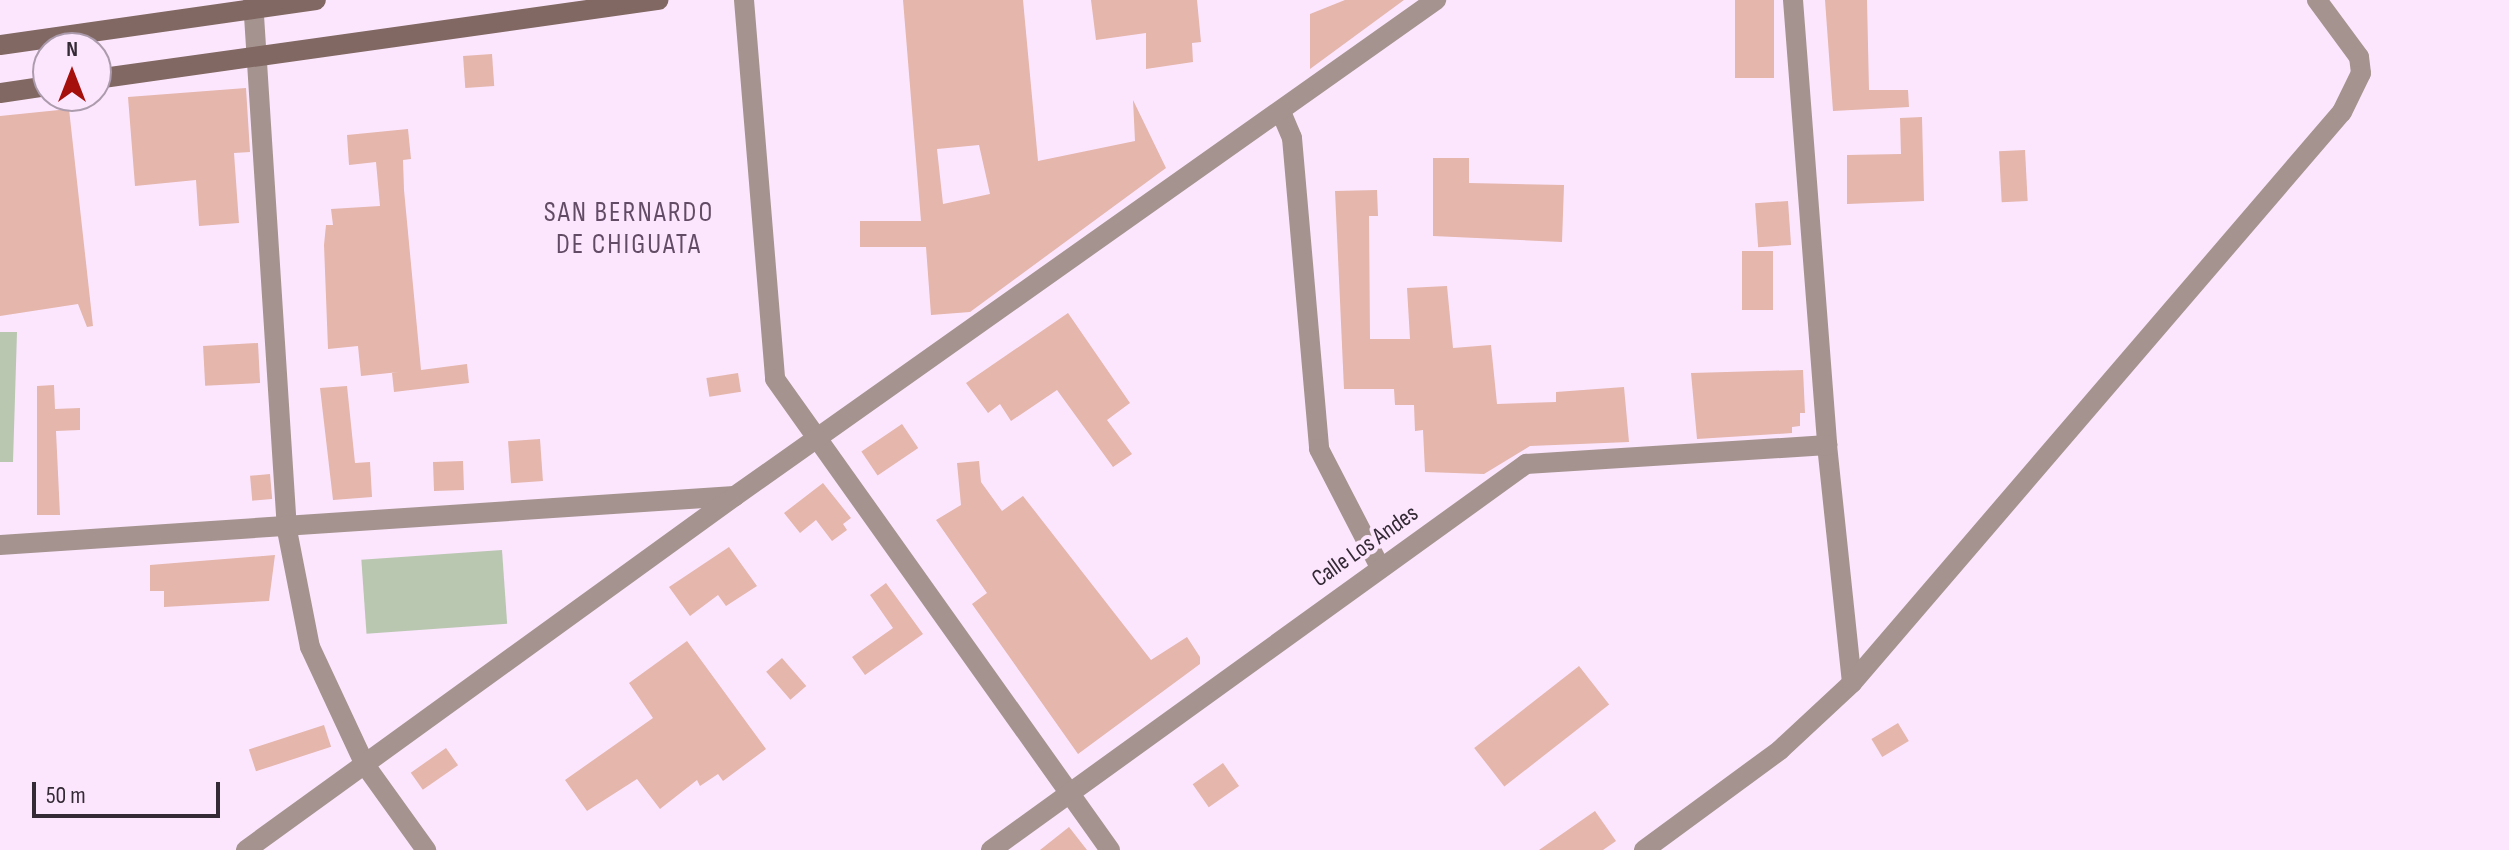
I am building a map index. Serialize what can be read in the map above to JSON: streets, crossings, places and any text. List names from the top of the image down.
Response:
{
  "streets": {
    "street": ["Calle Los Andes"]
  },
  "districts": ["SAN BERNARDO DE CHIGUATA"],
  "scale_bar": "50 m",
  "north": "top"
}
